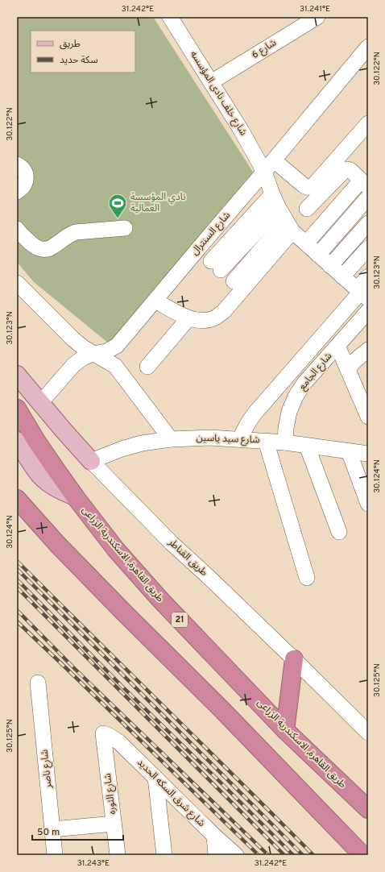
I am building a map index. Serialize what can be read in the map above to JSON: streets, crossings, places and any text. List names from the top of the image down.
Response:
{
  "streets": {
    "highway": ["طريق القاهرة, الاسكندرية الزراعى", "21"],
    "main road": ["طريق القناطر"],
    "street": [
      "شارع 6",
      "شارع خلف نادى المؤسسه",
      "شارع السنترال",
      "شارع الجامع",
      "شارع سيد ياسين",
      "شارع ناصر",
      "شارع شرق السكه الحديد",
      "شارع الثوره"
    ]
  },
  "crossings": [
    ["شارع 6", "شارع خلف نادى المؤسسه"],
    ["شارع خلف نادى المؤسسه", "شارع السنترال"],
    ["شارع السنترال", "طريق القناطر"],
    ["شارع الجامع", "شارع سيد ياسين"],
    ["شارع سيد ياسين", "طريق القناطر"],
    ["شارع شرق السكه الحديد", "شارع الثوره"]
  ],
  "places": {
    "sports": ["نادي المؤسسة العمالية"]
  },
  "legend": ["طريق", "سكة حديد"],
  "scale_bar": "50 m",
  "coordinates": [
    "31.242°E",
    "31.241°E",
    "30.122°N",
    "30.123°N",
    "30.124°N",
    "30.125°N",
    "31.243°E"
  ]
}
